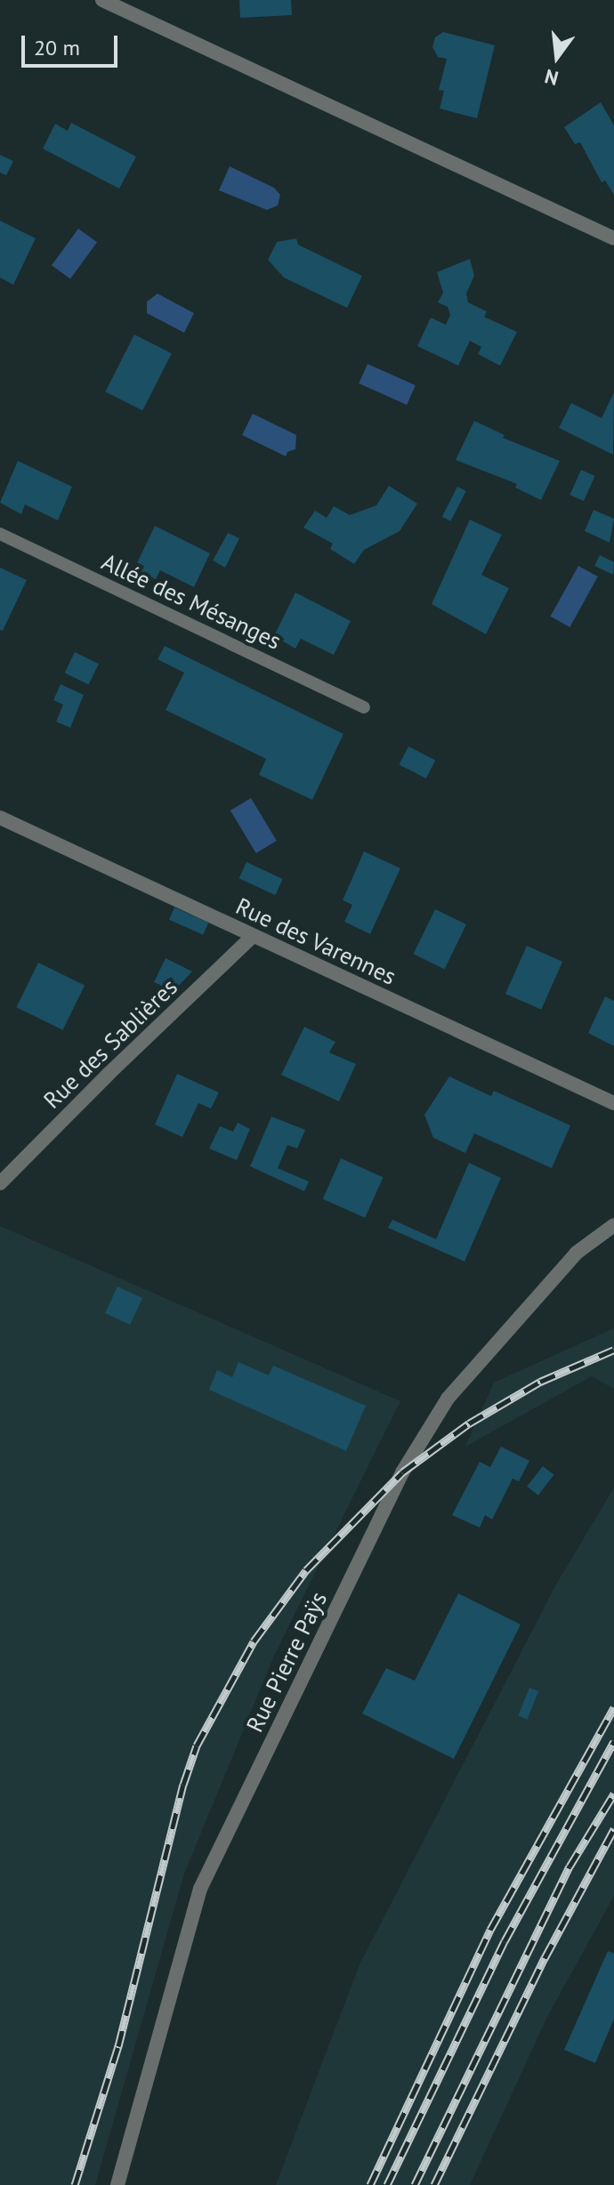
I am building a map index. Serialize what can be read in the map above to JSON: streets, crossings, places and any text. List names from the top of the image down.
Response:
{
  "streets": {
    "street": ["Rue des Varennes", "Rue des Sablières", "Rue Pierre Paÿs"],
    "lane": ["Allée des Mésanges"]
  },
  "crossings": [
    ["Rue des Varennes", "Rue des Sablières"]
  ],
  "scale_bar": "20 m",
  "north": "bottom"
}
